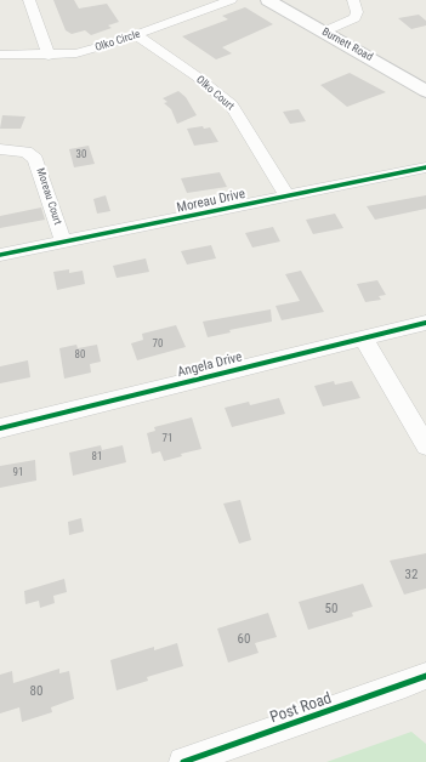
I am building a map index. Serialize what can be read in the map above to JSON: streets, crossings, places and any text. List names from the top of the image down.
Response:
{
  "streets": {
    "main road": ["Burnett Road"],
    "street": [
      "Olko Circle",
      "Olko Court",
      "Moreau Court",
      "Moreau Drive",
      "Angela Drive",
      "Post Road"
    ]
  },
  "crossings": [
    ["Olko Circle", "Olko Court"],
    ["Olko Court", "Moreau Drive"],
    ["Moreau Court", "Moreau Drive"]
  ],
  "house_numbers": [
    "30",
    "70",
    "80",
    "71",
    "81",
    "91",
    "32",
    "50",
    "60",
    "80"
  ]
}
